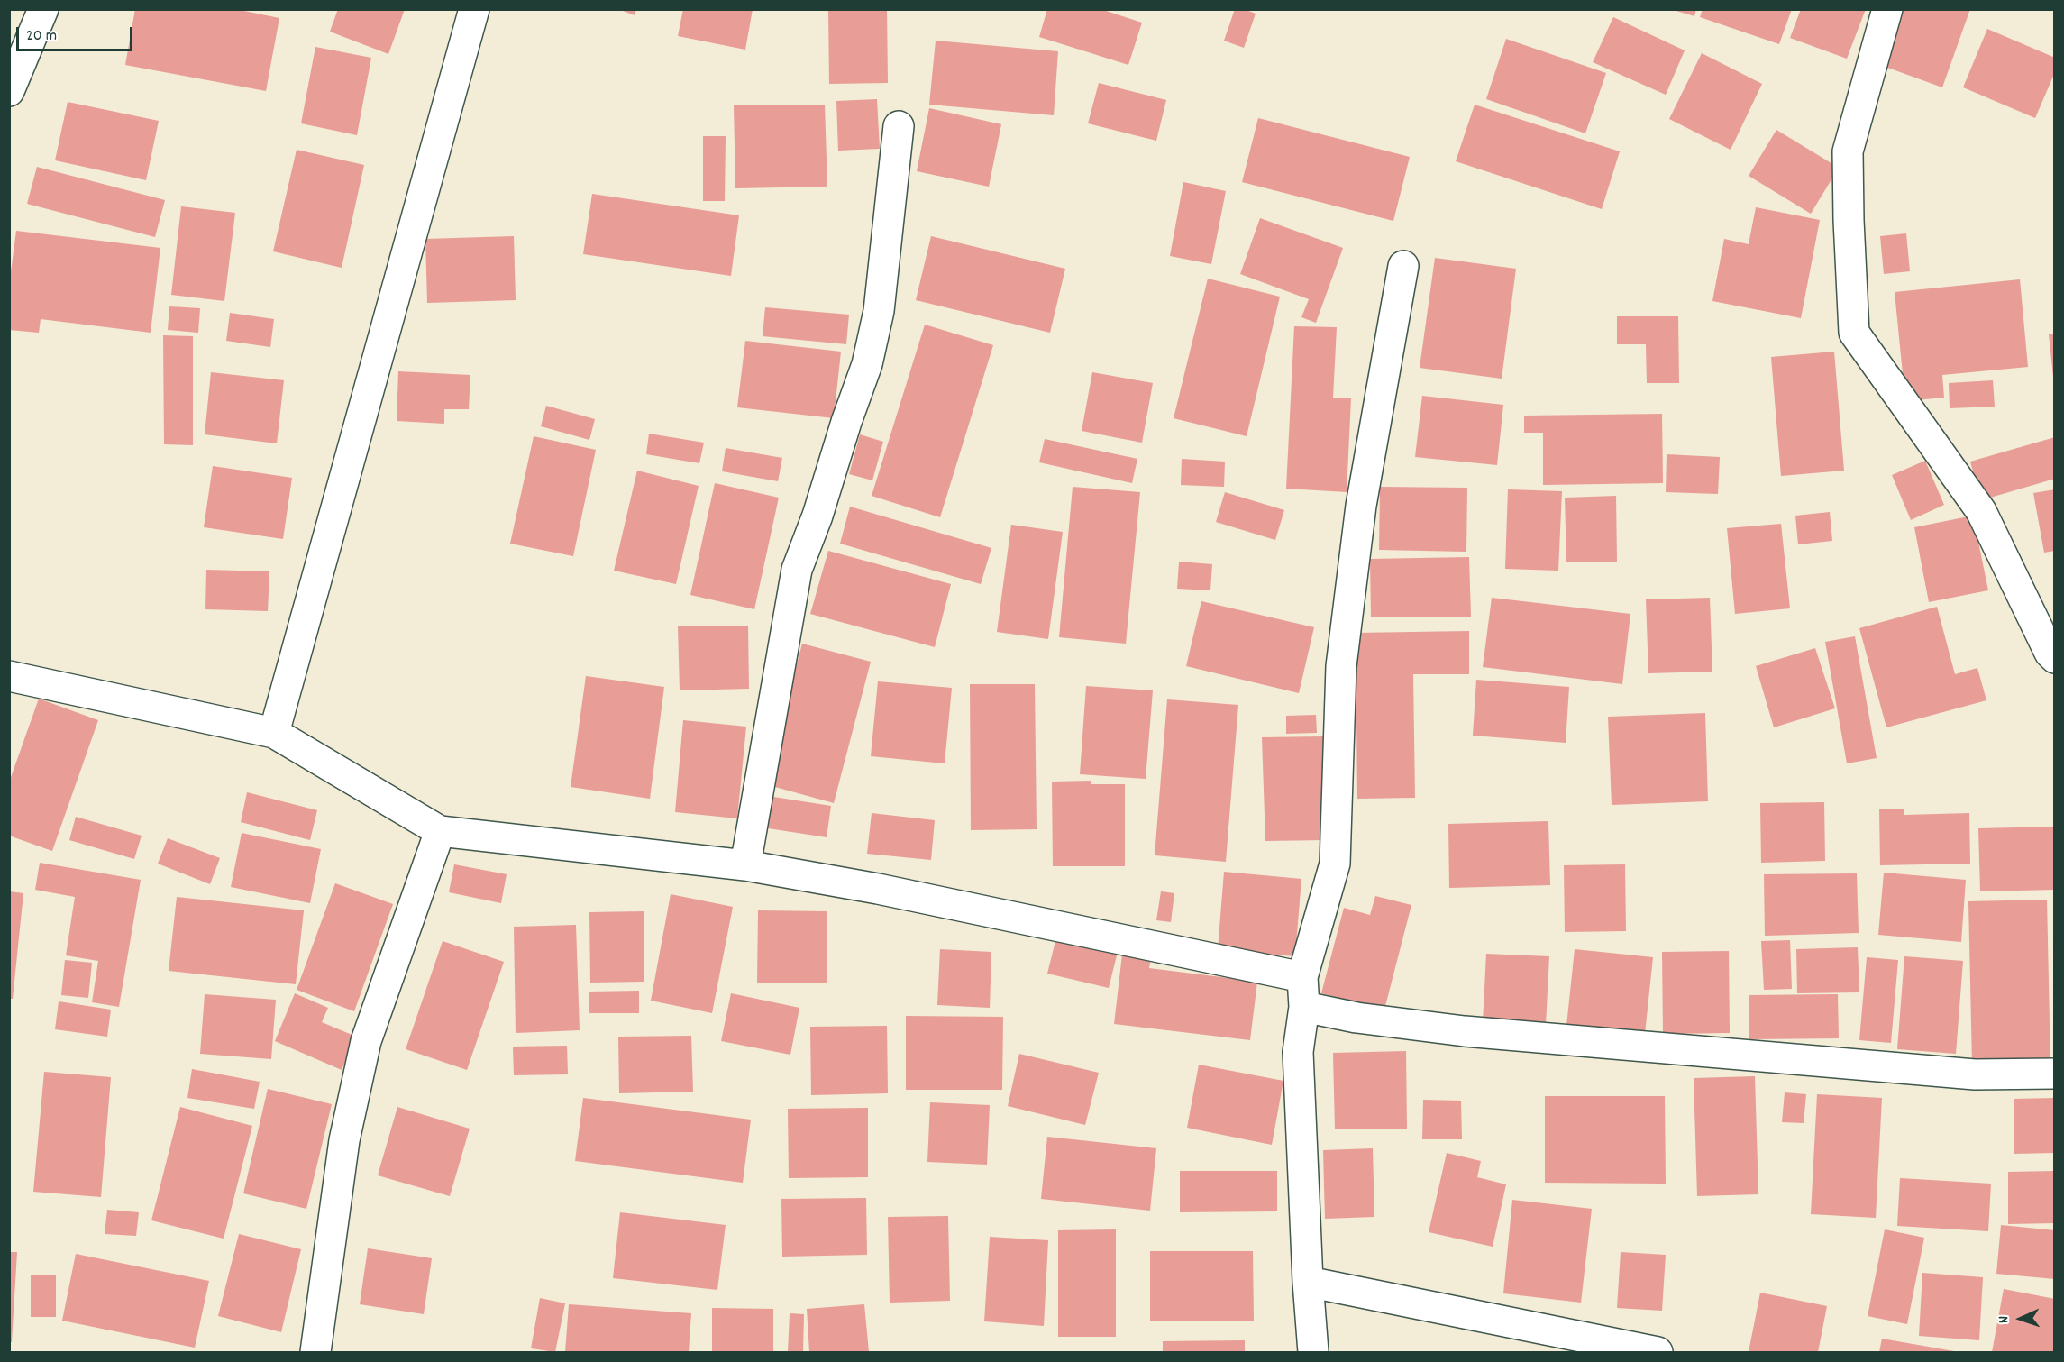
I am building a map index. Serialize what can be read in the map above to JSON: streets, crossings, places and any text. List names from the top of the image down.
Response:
{
  "scale_bar": "20 m",
  "north": "left"
}
